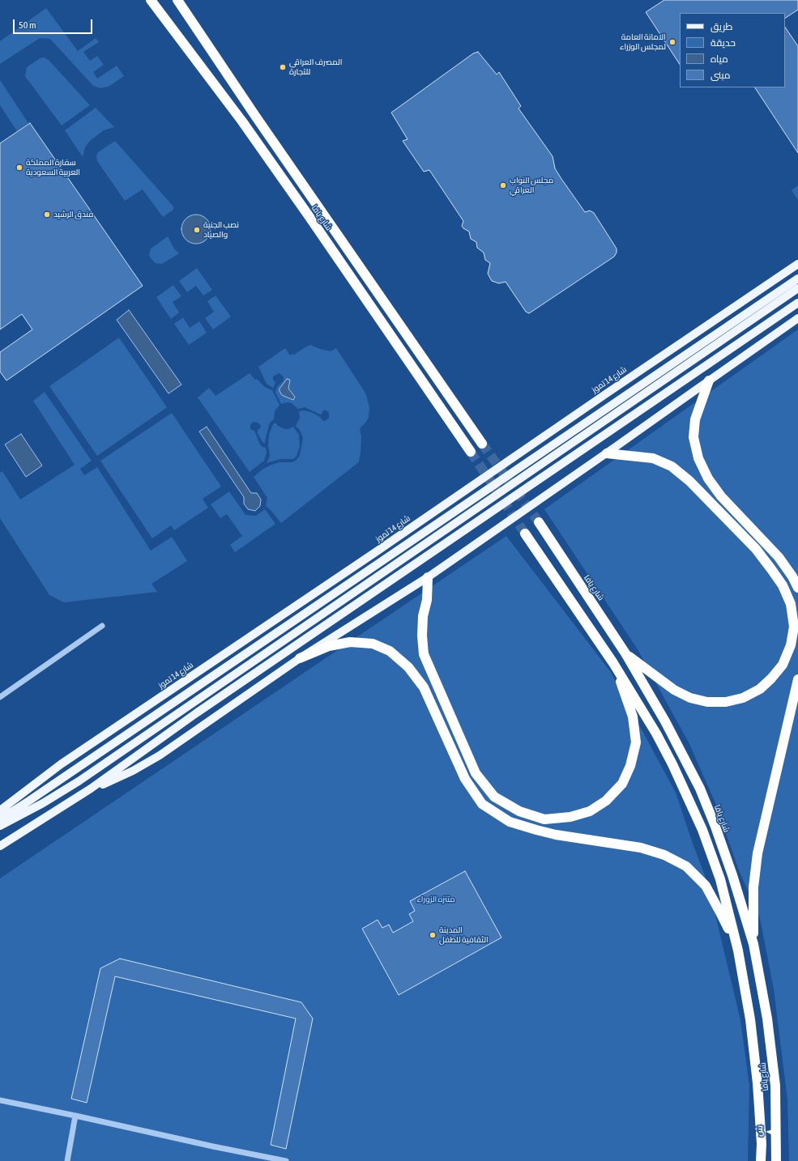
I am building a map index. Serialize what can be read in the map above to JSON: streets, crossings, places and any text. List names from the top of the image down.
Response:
{
  "streets": {
    "highway": ["شارع يافا"],
    "main road": ["شارع 14 تموز"]
  },
  "parks": ["متنزه الزوراء"],
  "places": [
    "الامانة العامة لمجلس الوزراء",
    "المصرف العراقي للتجارة",
    "سفارة المملكة العربية السعودية",
    "مجلس النواب العراقي",
    "فندق الرشيد",
    "نصب الجنية والصياد",
    "المدينة الثقافية للطفل"
  ],
  "legend": [
    "طريق",
    "حديقة",
    "مياه",
    "مبنى"
  ],
  "scale_bar": "50 m",
  "north": "left"
}
